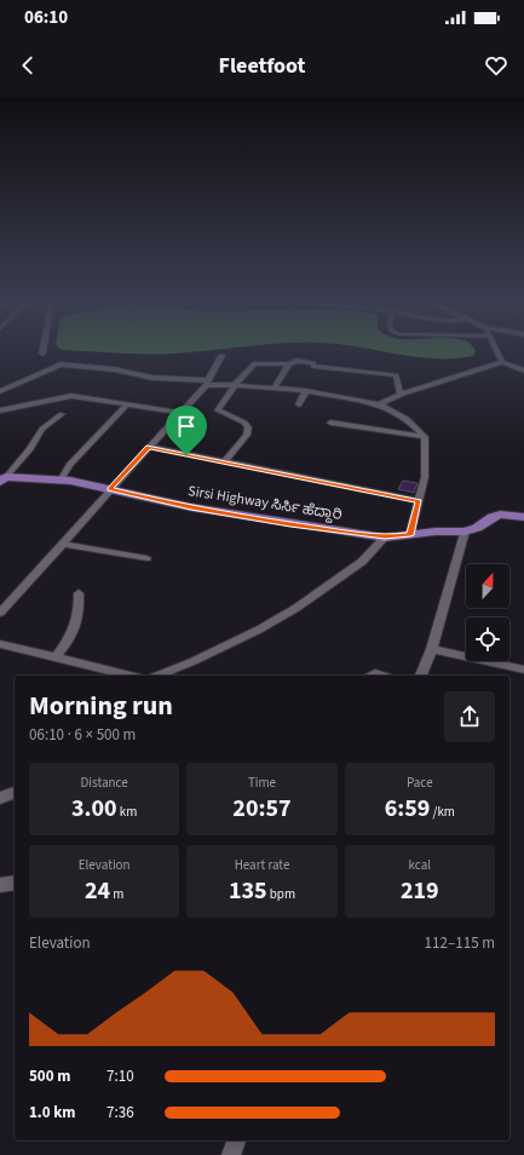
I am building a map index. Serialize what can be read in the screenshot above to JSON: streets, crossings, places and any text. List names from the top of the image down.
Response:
{
  "streets": {
    "main road": ["Sirsi Highway ಸಿರ್ಸಿ ಹೆದ್ದಾರಿ"]
  },
  "north": "top",
  "page": {
    "status": "06:10",
    "header": "Fleetfoot",
    "heading": ["Morning run", "06:10 · 6 × 500 m"],
    "stats": [
      ["Distance", "3.00 km"],
      ["Time", "20:57"],
      ["Pace", "6:59 /km"],
      ["Elevation", "24 m"],
      ["Heart rate", "135 bpm"],
      ["kcal", "219"]
    ],
    "chart": ["Elevation", "112–115 m"],
    "list": [
      {
        "name": "500 m",
        "note": "7:10"
      },
      {
        "name": "1.0 km",
        "note": "7:36"
      }
    ]
  }
}
